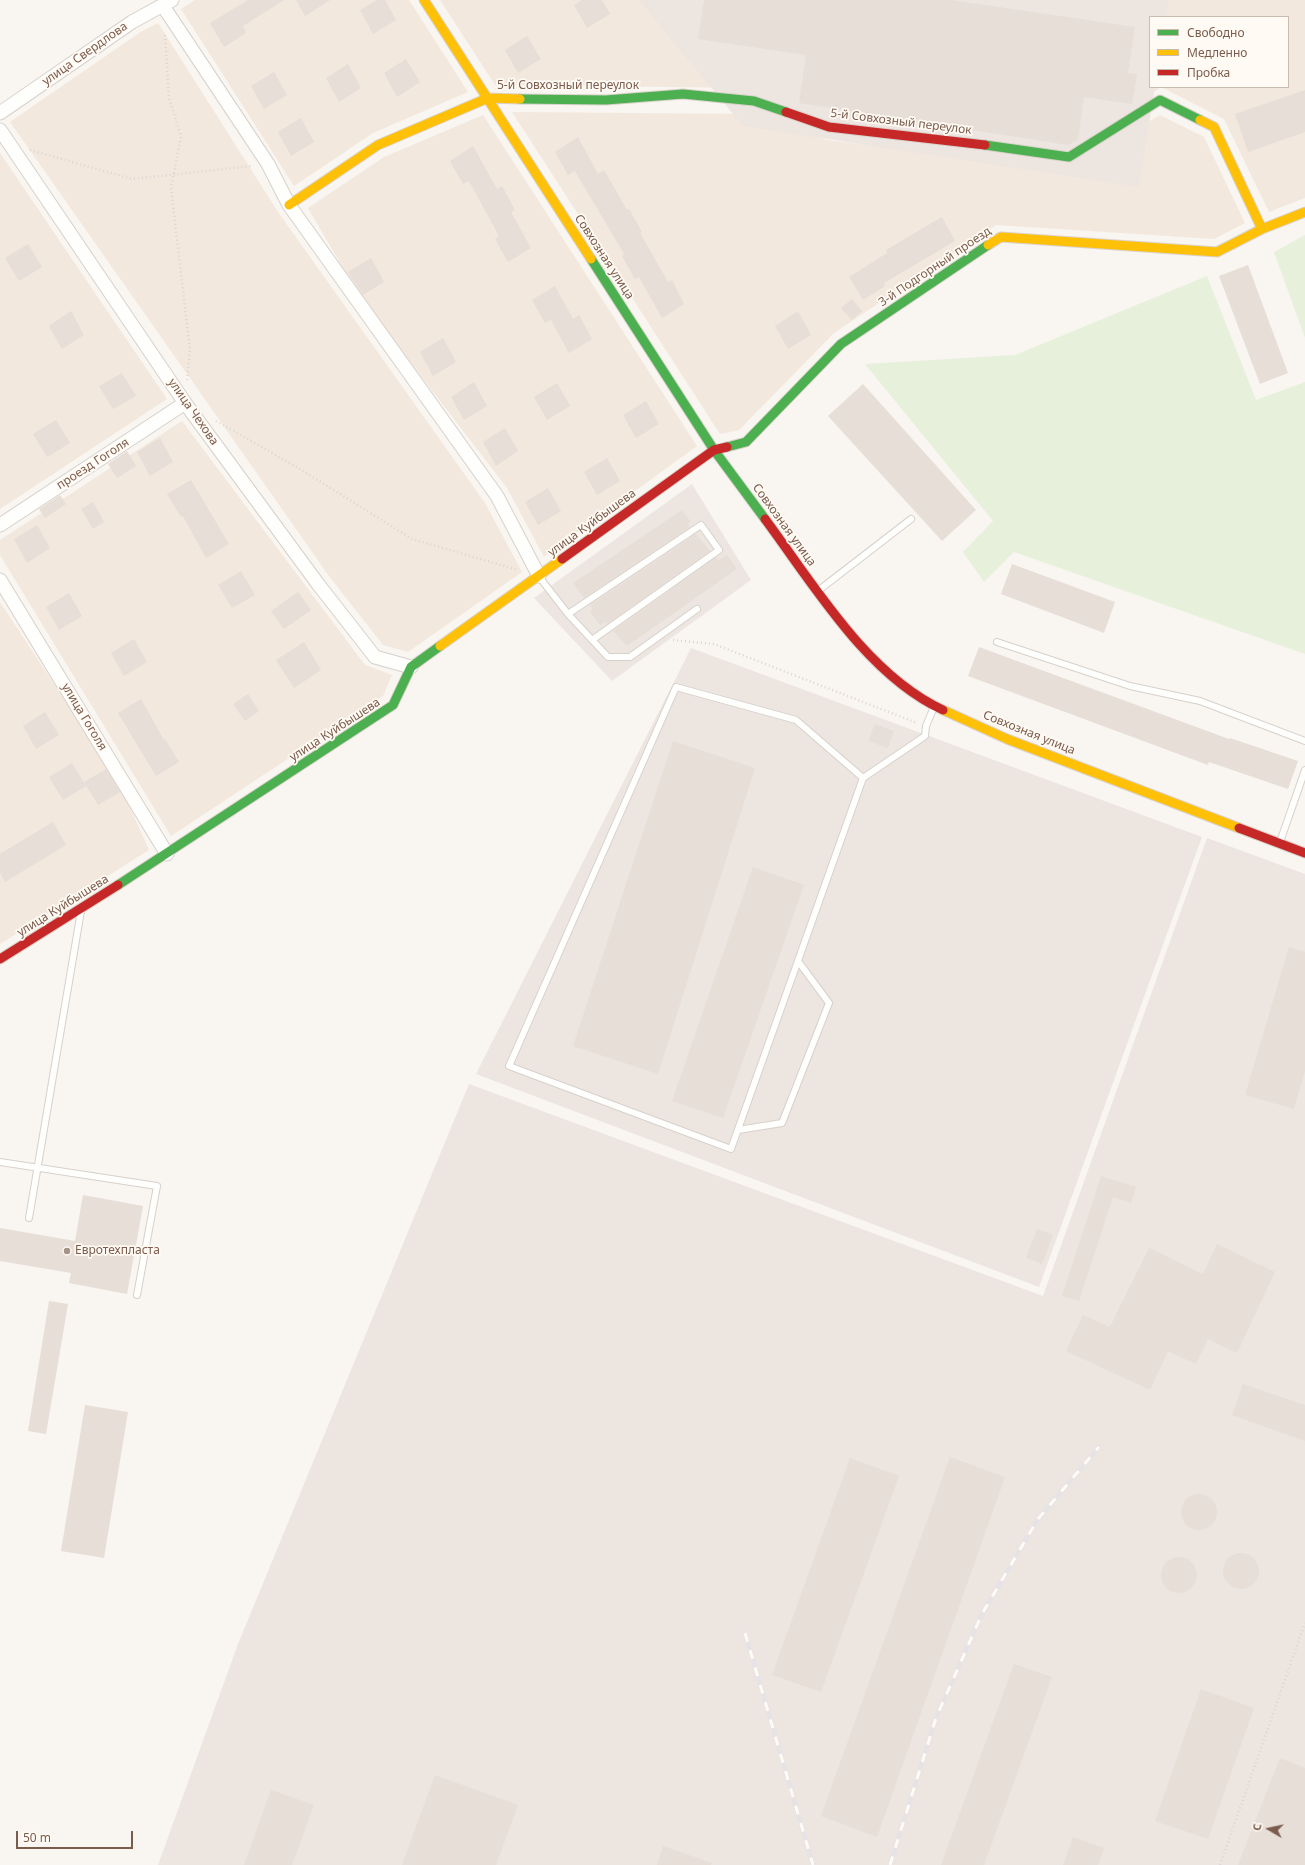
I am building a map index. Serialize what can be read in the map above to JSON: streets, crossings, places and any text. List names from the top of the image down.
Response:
{
  "streets": {
    "street": [
      "улица Свердлова",
      "5-й Совхозный переулок",
      "Совхозная улица",
      "3-й Подгорный проезд",
      "улица Чехова",
      "проезд Гоголя",
      "улица Куйбышева",
      "улица Гоголя"
    ]
  },
  "crossings": [
    ["5-й Совхозный переулок", "Совхозная улица"],
    ["5-й Совхозный переулок", "3-й Подгорный проезд"],
    ["Совхозная улица", "3-й Подгорный проезд"],
    ["Совхозная улица", "улица Куйбышева"],
    ["3-й Подгорный проезд", "улица Куйбышева"],
    ["улица Чехова", "проезд Гоголя"],
    ["улица Чехова", "улица Куйбышева"],
    ["улица Куйбышева", "улица Гоголя"]
  ],
  "places": ["Евротехпласта"],
  "legend": ["Свободно", "Медленно", "Пробка"],
  "scale_bar": "50 m",
  "north": "left"
}
